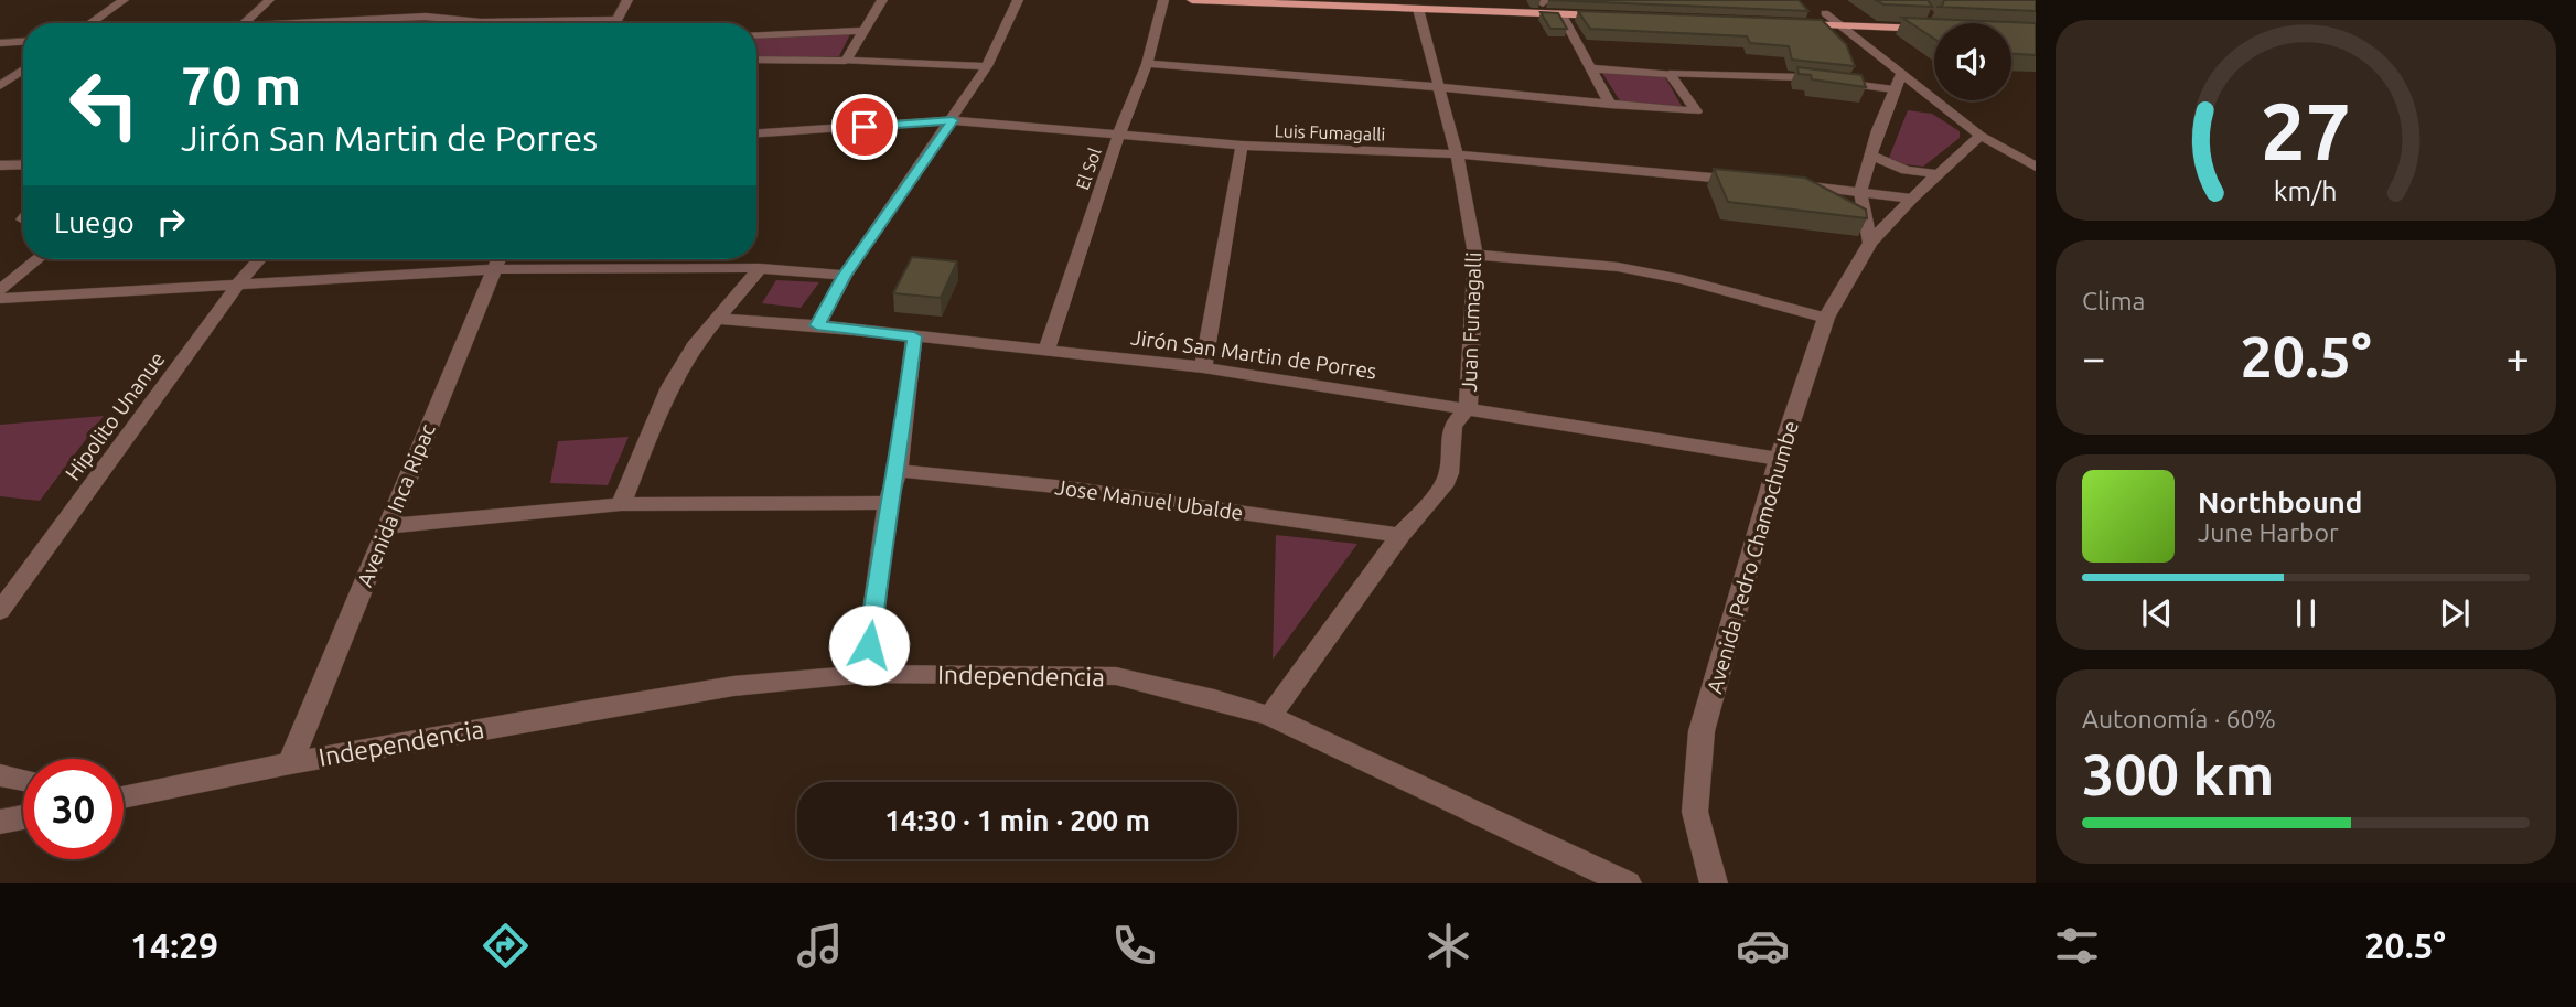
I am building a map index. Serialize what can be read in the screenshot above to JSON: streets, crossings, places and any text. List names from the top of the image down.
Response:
{
  "streets": {
    "street": [
      "Luis Fumagalli",
      "El Sol",
      "Juan Fumagalli",
      "Jirón San Martin de Porres",
      "Hipolito Unanue",
      "Jose Manuel Ubalde",
      "Avenida Inca Ripac",
      "Avenida Pedro Chamochumbe",
      "Independencia"
    ]
  },
  "crossings": [
    ["Luis Fumagalli", "El Sol"],
    ["Luis Fumagalli", "Juan Fumagalli"],
    ["El Sol", "Jirón San Martin de Porres"],
    ["Juan Fumagalli", "Jirón San Martin de Porres"],
    ["Juan Fumagalli", "Jose Manuel Ubalde"],
    ["Juan Fumagalli", "Independencia"],
    ["Jirón San Martin de Porres", "Avenida Pedro Chamochumbe"],
    ["Avenida Inca Ripac", "Independencia"]
  ],
  "page": {
    "turn": ["70 m", "Jirón San Martin de Porres"],
    "then": "Luego",
    "tile": [
      "Clima",
      ["Autonomía · 60%", "300 km"]
    ],
    "heat": ["−", "20.5°", "+"],
    "song": ["Northbound", "June Harbor"],
    "limit": "30",
    "trip": "14:30 · 1 min · 200 m",
    "tabs": ["14:29", "20.5°"],
    "gauge": ["27", "km/h"]
  }
}
